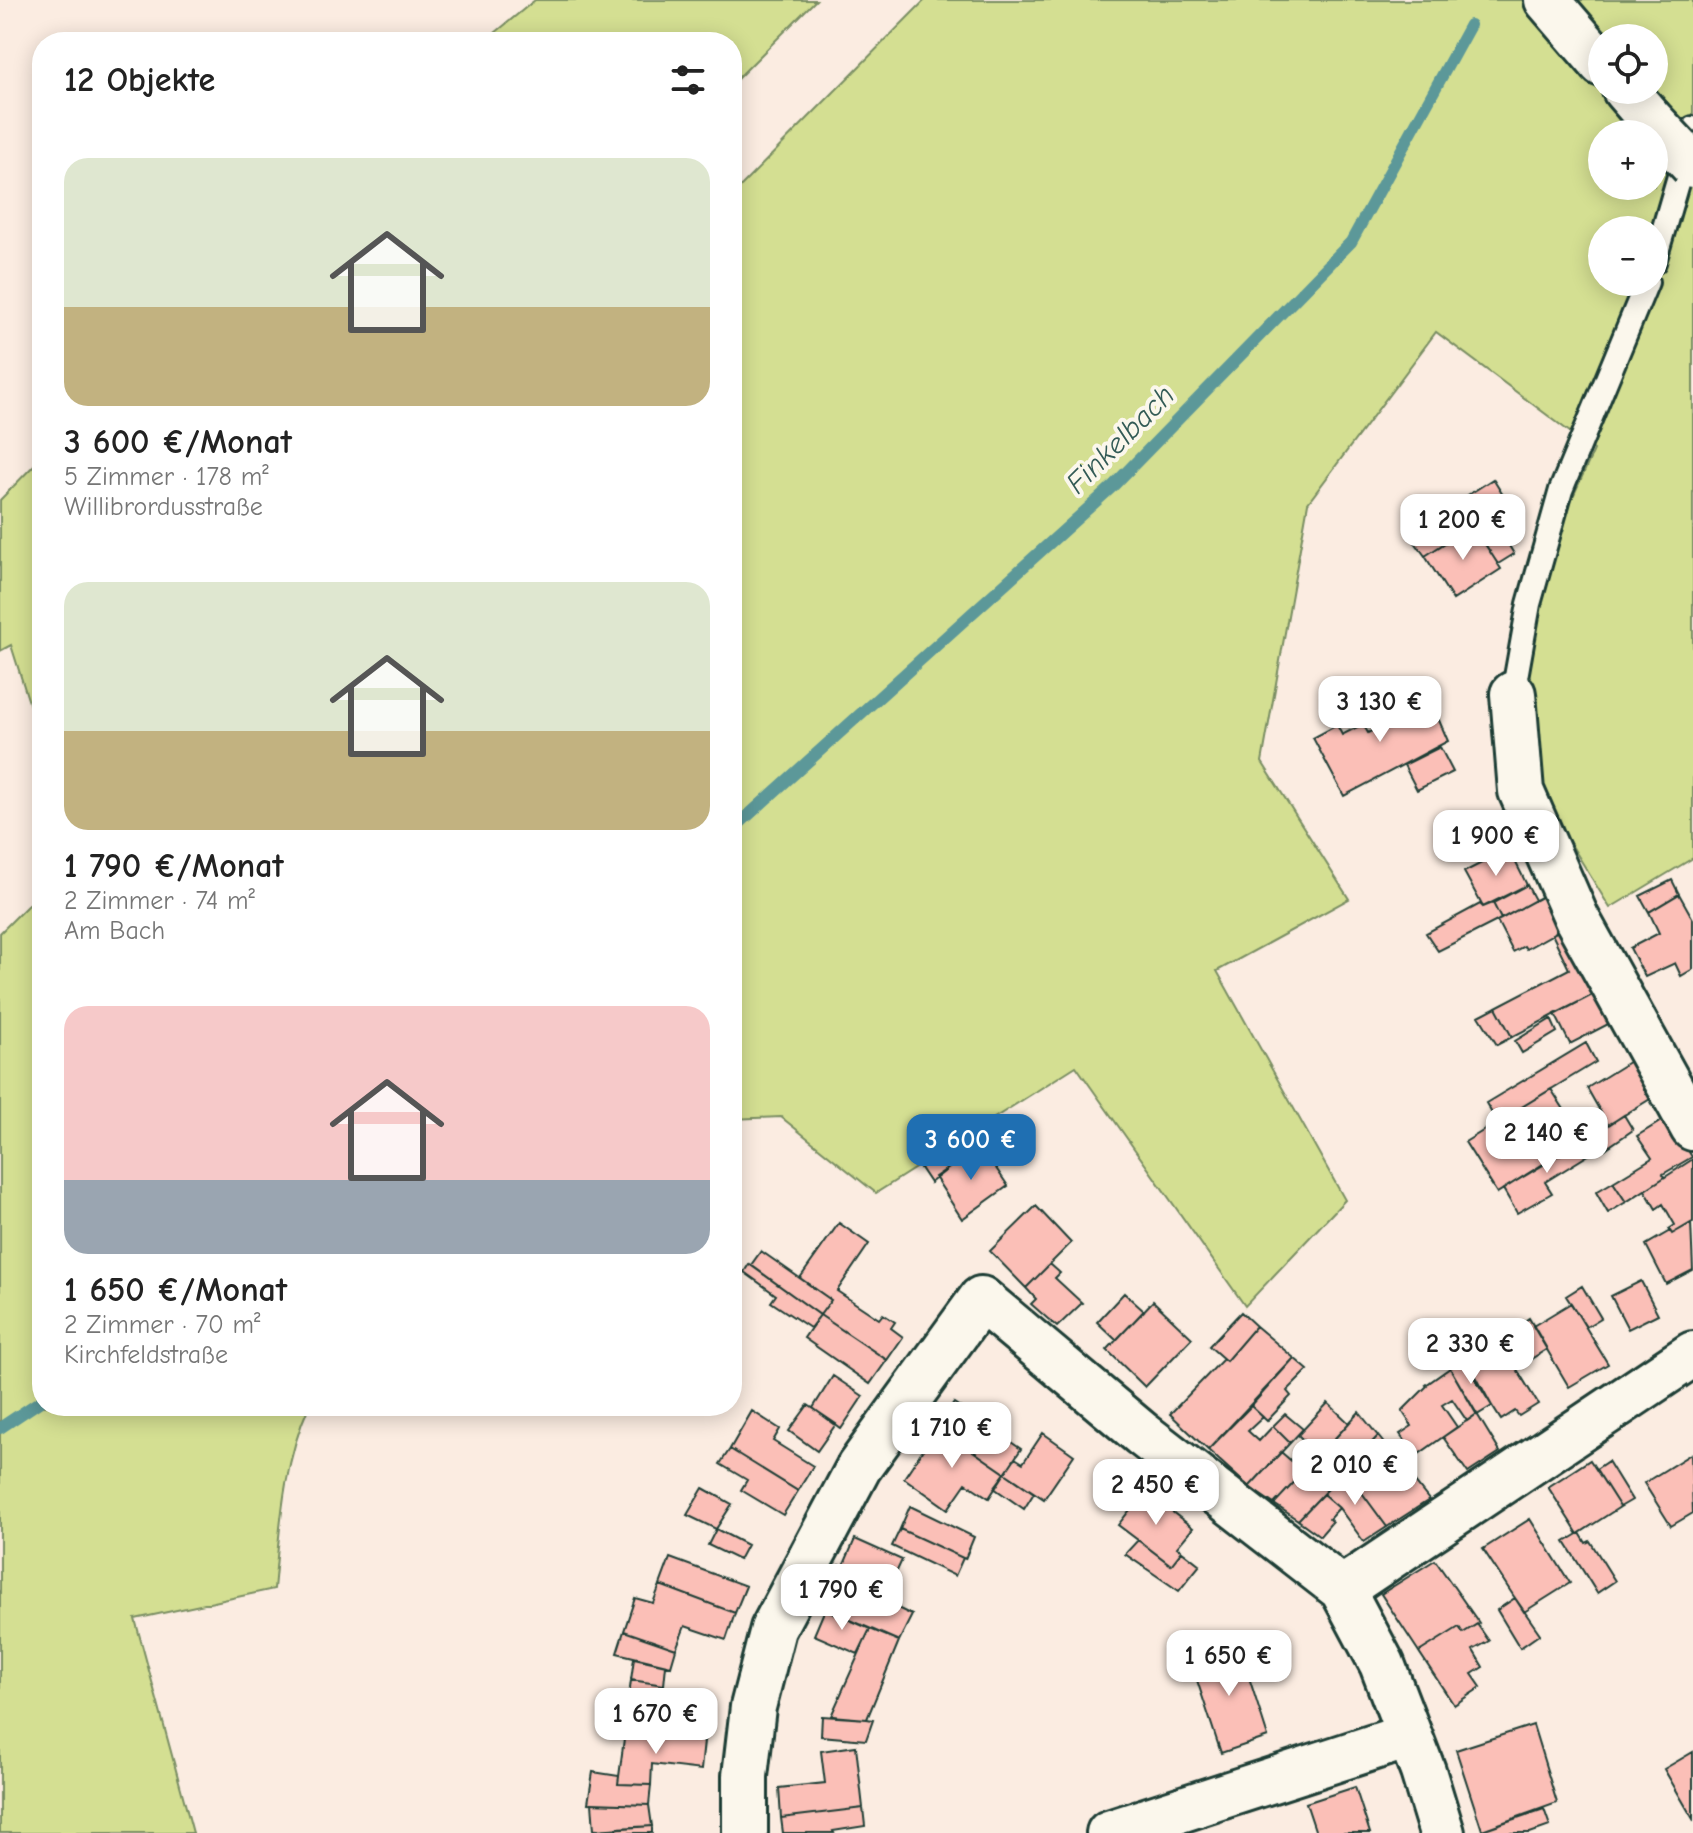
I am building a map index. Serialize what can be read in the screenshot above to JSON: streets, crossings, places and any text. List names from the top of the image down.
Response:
{
  "water": ["Finkelbach"],
  "page": {
    "map_buttons": ["+", "−"],
    "heading": "12 Objekte",
    "list": [
      {
        "name": "3 600 €/Monat",
        "note": "5 Zimmer · 178 m² · Willibrordusstraße"
      },
      {
        "name": "1 790 €/Monat",
        "note": "2 Zimmer · 74 m² · Am Bach"
      },
      {
        "name": "1 650 €/Monat",
        "note": "2 Zimmer · 70 m² · Kirchfeldstraße"
      }
    ],
    "price": [
      "1 200 €",
      "3 130 €",
      "1 900 €",
      "2 140 €",
      "3 600 €",
      "2 330 €",
      "1 710 €",
      "2 010 €",
      "2 450 €",
      "1 790 €",
      "1 650 €",
      "1 670 €"
    ]
  }
}
